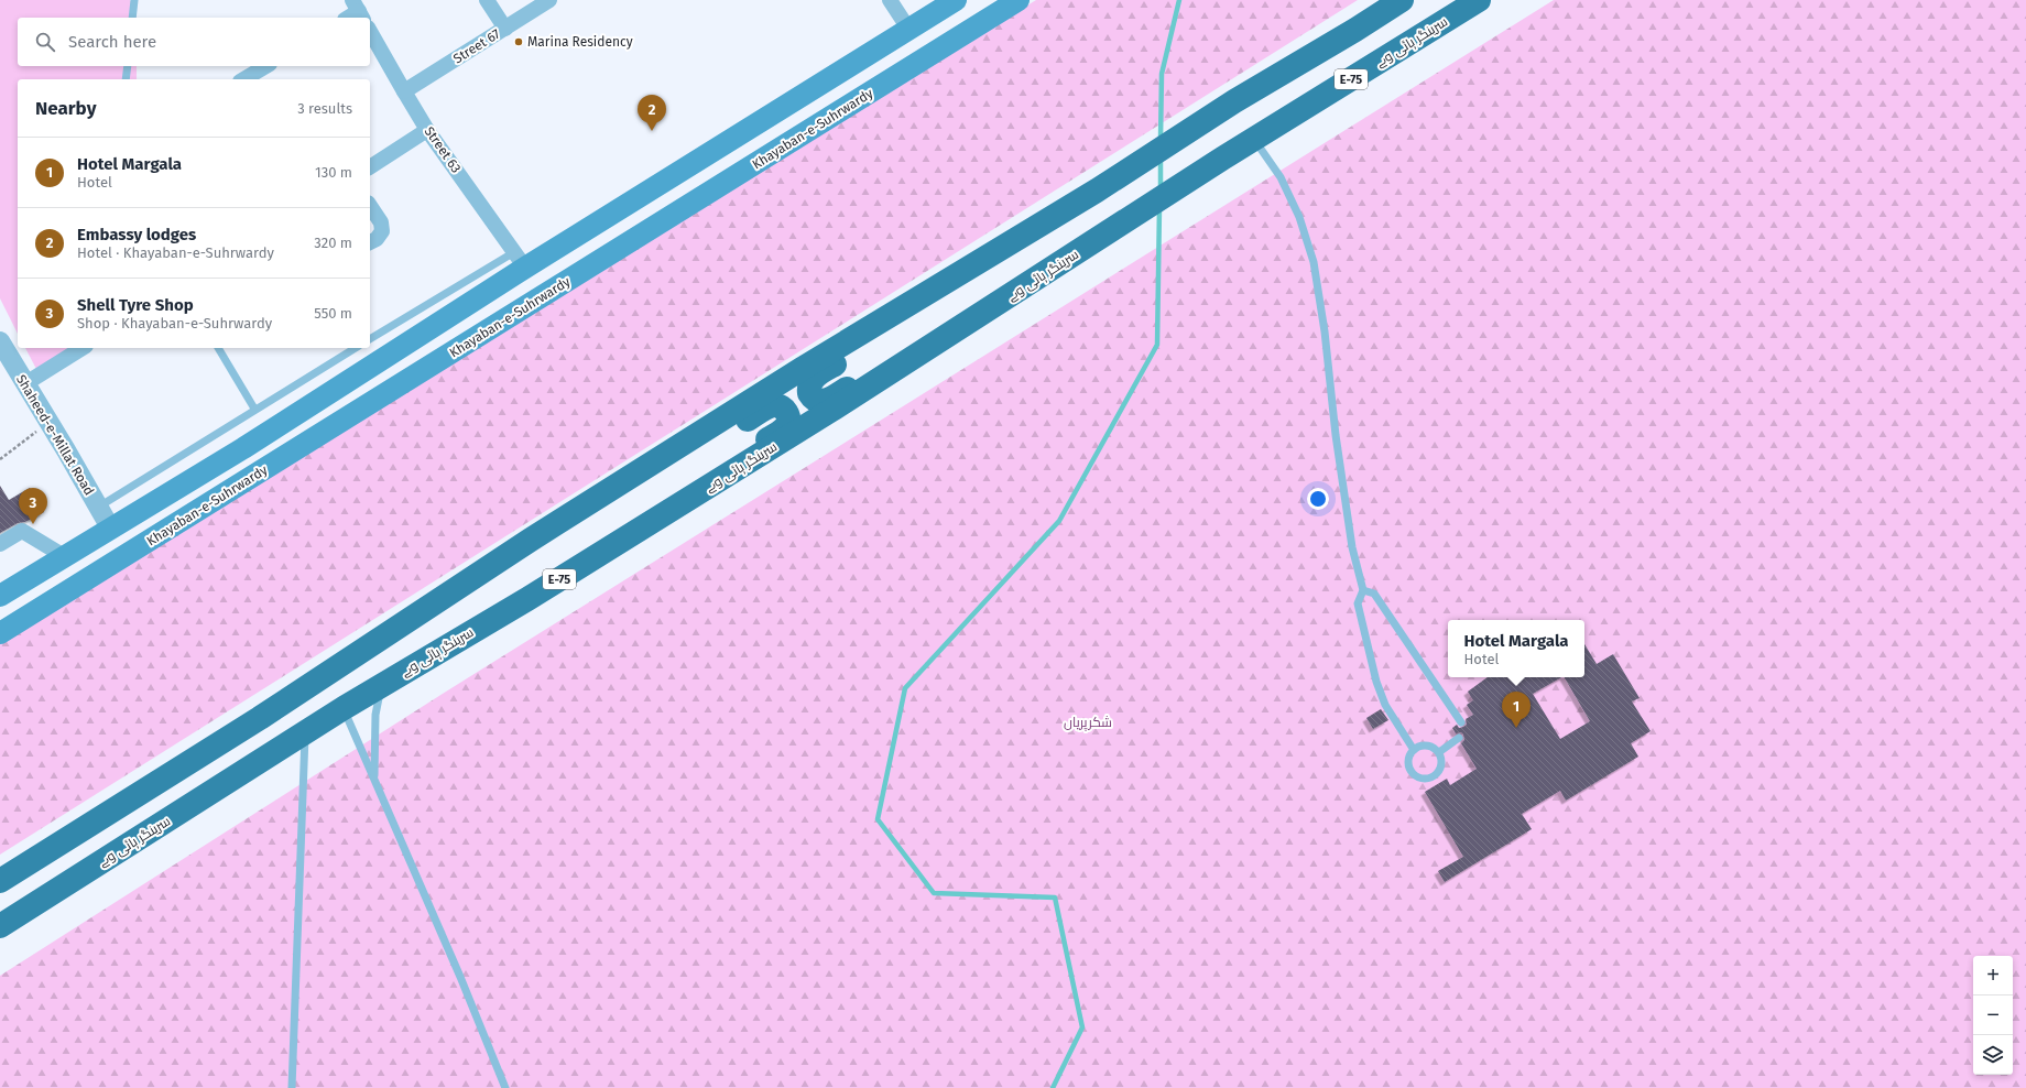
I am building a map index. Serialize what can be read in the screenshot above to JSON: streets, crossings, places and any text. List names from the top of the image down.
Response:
{
  "streets": {
    "highway": ["سرینگر ہائی وے", "E-75"],
    "main road": ["Khayaban-e-Suhrwardy"],
    "street": ["Street 67", "Street 63", "Shaheed-e-Millat Road"]
  },
  "crossings": [
    ["Street 67", "Street 63"]
  ],
  "parks": ["شکرپریاں"],
  "places": ["Marina Residency"],
  "page": {
    "search": "Search here",
    "heading": ["Nearby", "3 results"],
    "pins": ["2", "3", "1"],
    "list": [
      {
        "mark": "1",
        "name": "Hotel Margala",
        "note": "Hotel",
        "value": "130 m"
      },
      {
        "mark": "2",
        "name": "Embassy lodges",
        "note": "Hotel · Khayaban-e-Suhrwardy",
        "value": "320 m"
      },
      {
        "mark": "3",
        "name": "Shell Tyre Shop",
        "note": "Shop · Khayaban-e-Suhrwardy",
        "value": "550 m"
      }
    ],
    "popup": ["Hotel Margala", "Hotel"],
    "map_buttons": ["+", "−"]
  }
}
